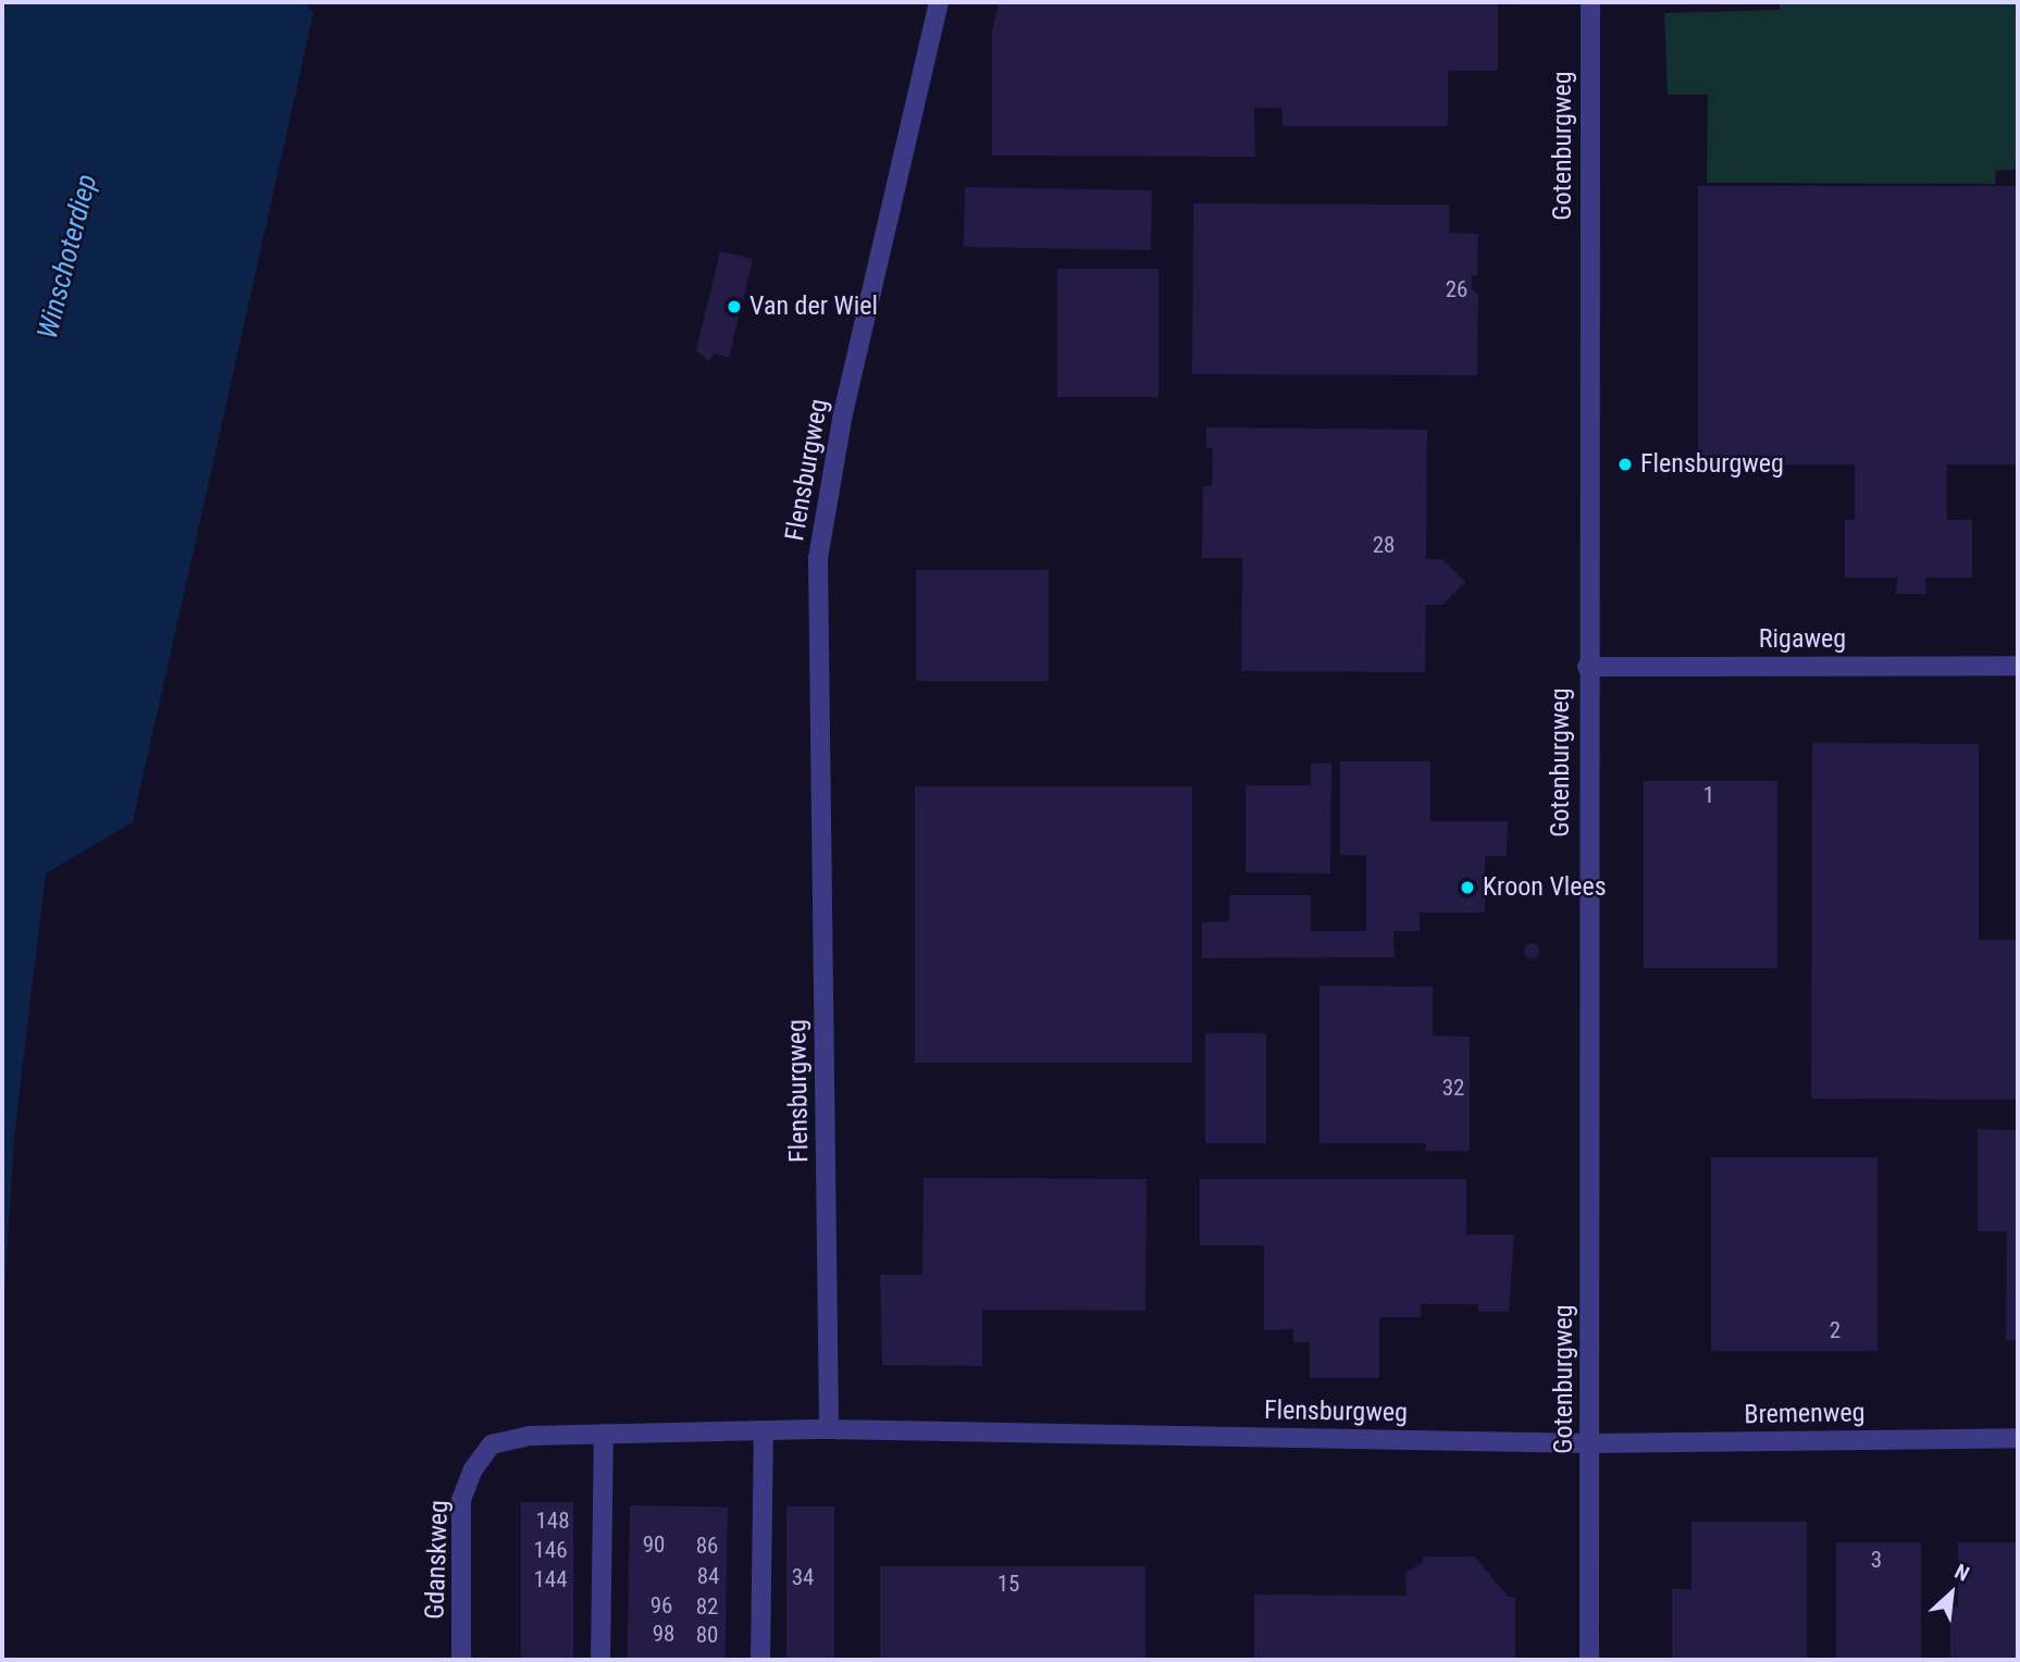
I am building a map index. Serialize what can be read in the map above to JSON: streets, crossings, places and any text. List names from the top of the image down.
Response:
{
  "streets": {
    "street": [
      "Gotenburgweg",
      "Flensburgweg",
      "Rigaweg",
      "Bremenweg",
      "Gdanskweg"
    ]
  },
  "crossings": [
    ["Gotenburgweg", "Flensburgweg"],
    ["Gotenburgweg", "Rigaweg"],
    ["Gotenburgweg", "Bremenweg"],
    ["Flensburgweg", "Bremenweg"],
    ["Flensburgweg", "Gdanskweg"]
  ],
  "water": ["Winschoterdiep"],
  "places": ["Van der Wiel", "Flensburgweg", "Kroon Vlees"],
  "house_numbers": [
    "26",
    "28",
    "1",
    "32",
    "2",
    "148",
    "90",
    "86",
    "146",
    "3",
    "84",
    "34",
    "144",
    "15",
    "96",
    "82",
    "98",
    "80"
  ],
  "north": "top right"
}
